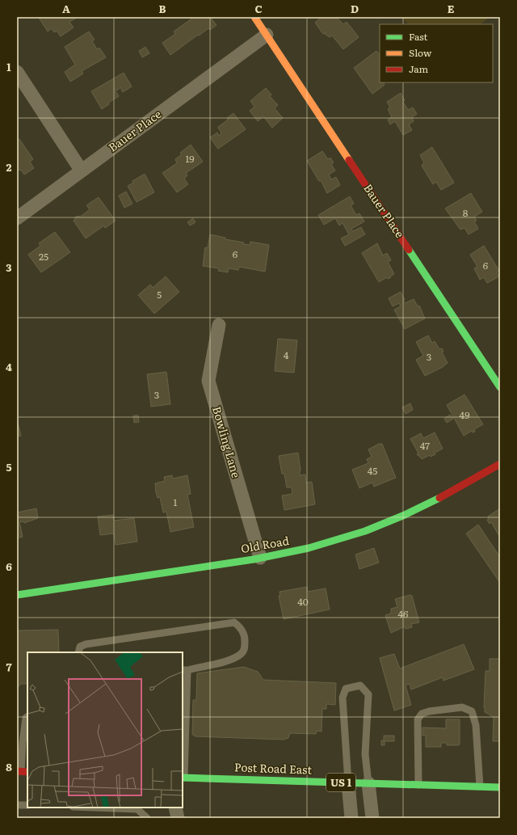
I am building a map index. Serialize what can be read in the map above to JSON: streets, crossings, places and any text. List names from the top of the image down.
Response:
{
  "streets": {
    "street": [
      "Bauer Place",
      "Bowling Lane",
      "Old Road",
      "Post Road East",
      "US 1"
    ]
  },
  "crossings": [
    ["Bowling Lane", "Old Road"]
  ],
  "house_numbers": [
    "19",
    "8",
    "6",
    "25",
    "6",
    "5",
    "4",
    "3",
    "3",
    "49",
    "47",
    "45",
    "1",
    "40",
    "46"
  ],
  "legend": ["Fast", "Slow", "Jam"],
  "grid": {
    "columns": [
      "A",
      "B",
      "C",
      "D",
      "E"
    ],
    "rows": [
      "1",
      "2",
      "3",
      "4",
      "5",
      "6",
      "7",
      "8"
    ]
  }
}
